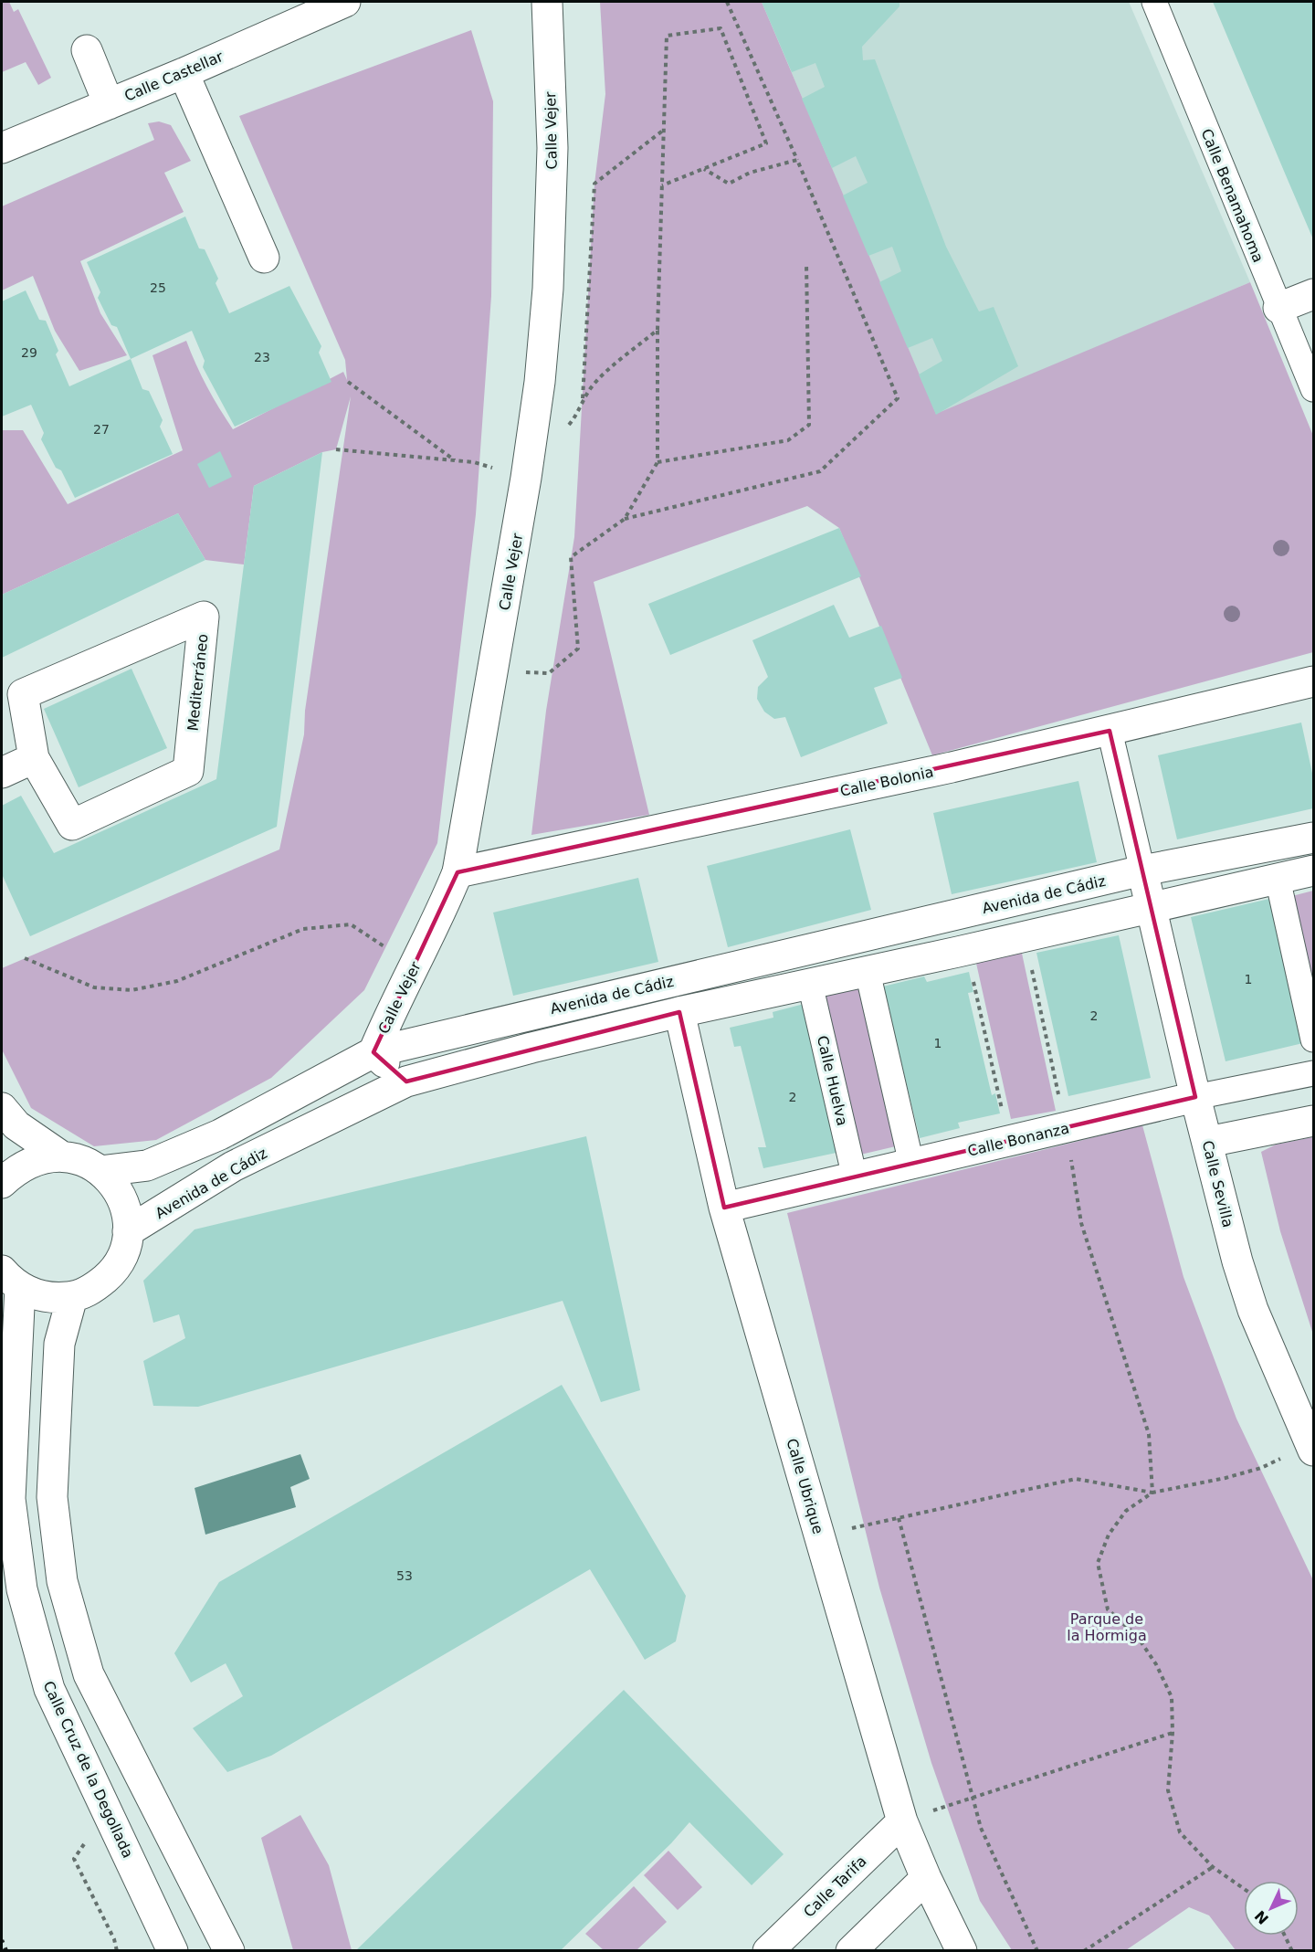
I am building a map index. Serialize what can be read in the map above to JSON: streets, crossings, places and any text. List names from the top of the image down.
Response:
{
  "streets": {
    "street": [
      "Calle Castellar",
      "Calle Vejer",
      "Calle Benamahoma",
      "Mediterráneo",
      "Calle Bolonia",
      "Avenida de Cádiz",
      "Calle Huelva",
      "Calle Bonanza",
      "Calle Sevilla",
      "Calle Ubrique",
      "Calle Cruz de la Degollada",
      "Calle Tarifa"
    ]
  },
  "crossings": [
    ["Calle Vejer", "Calle Bolonia"],
    ["Calle Vejer", "Avenida de Cádiz"],
    ["Avenida de Cádiz", "Calle Huelva"],
    ["Avenida de Cádiz", "Calle Sevilla"],
    ["Avenida de Cádiz", "Calle Ubrique"],
    ["Calle Huelva", "Calle Bonanza"],
    ["Calle Bonanza", "Calle Sevilla"],
    ["Calle Bonanza", "Calle Ubrique"],
    ["Calle Ubrique", "Calle Tarifa"]
  ],
  "parks": ["Parque de la Hormiga"],
  "house_numbers": [
    "25",
    "29",
    "23",
    "27",
    "1",
    "2",
    "1",
    "2",
    "53"
  ],
  "north": "bottom left"
}
